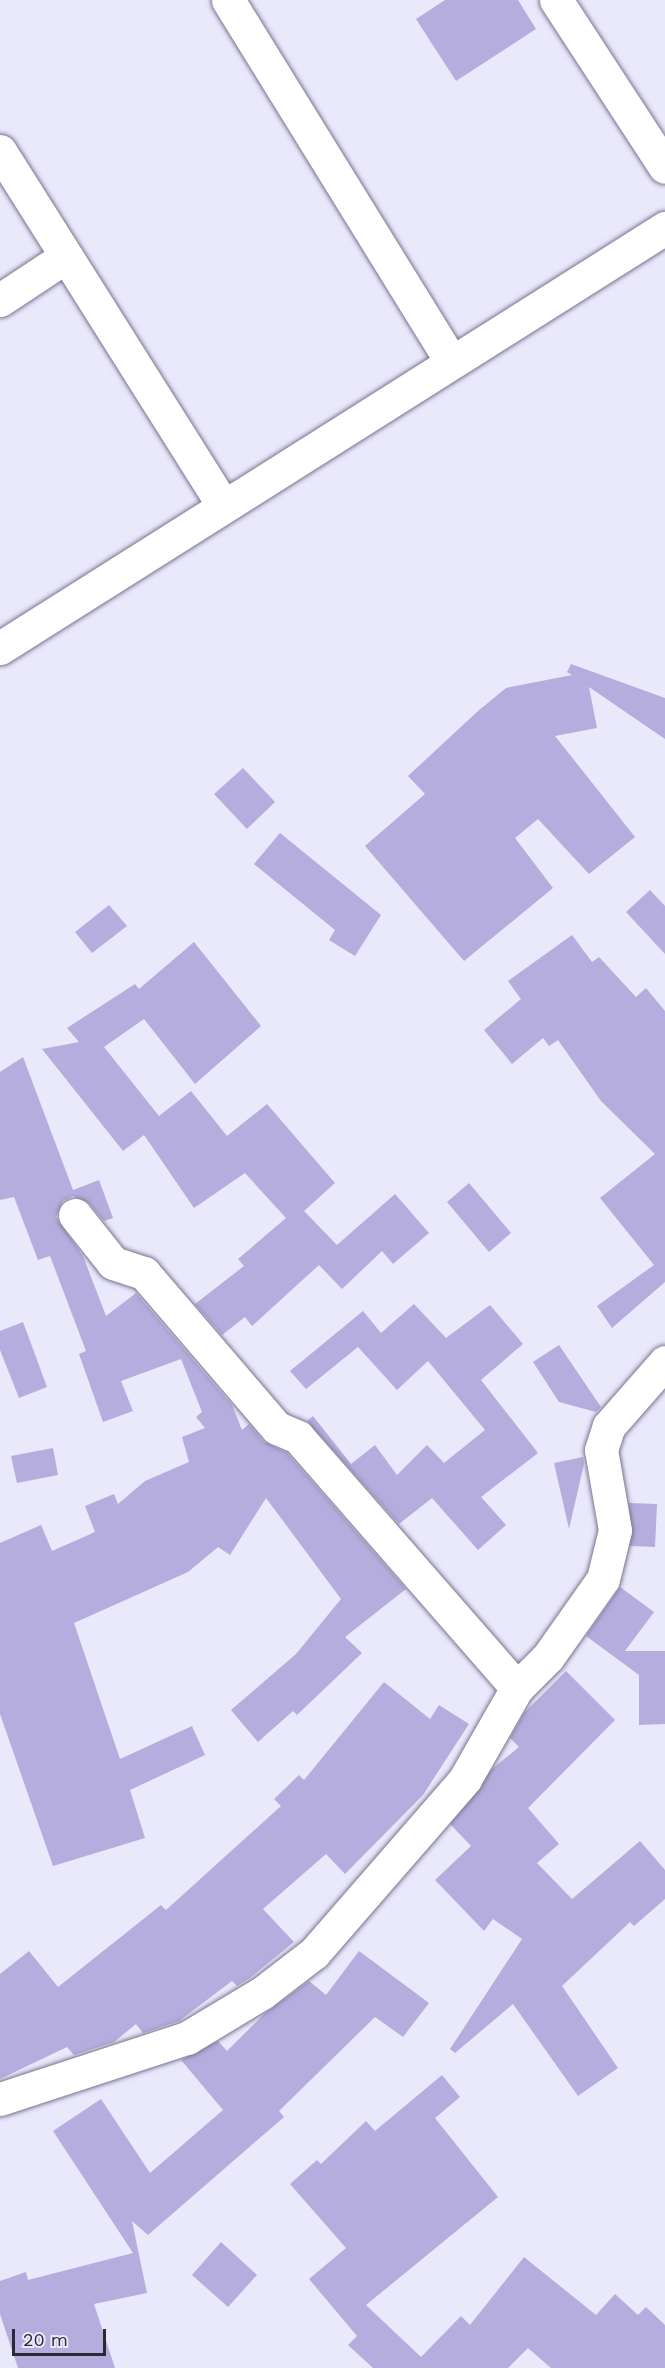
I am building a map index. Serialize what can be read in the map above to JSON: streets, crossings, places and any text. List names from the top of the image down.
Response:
{
  "scale_bar": "20 m"
}
